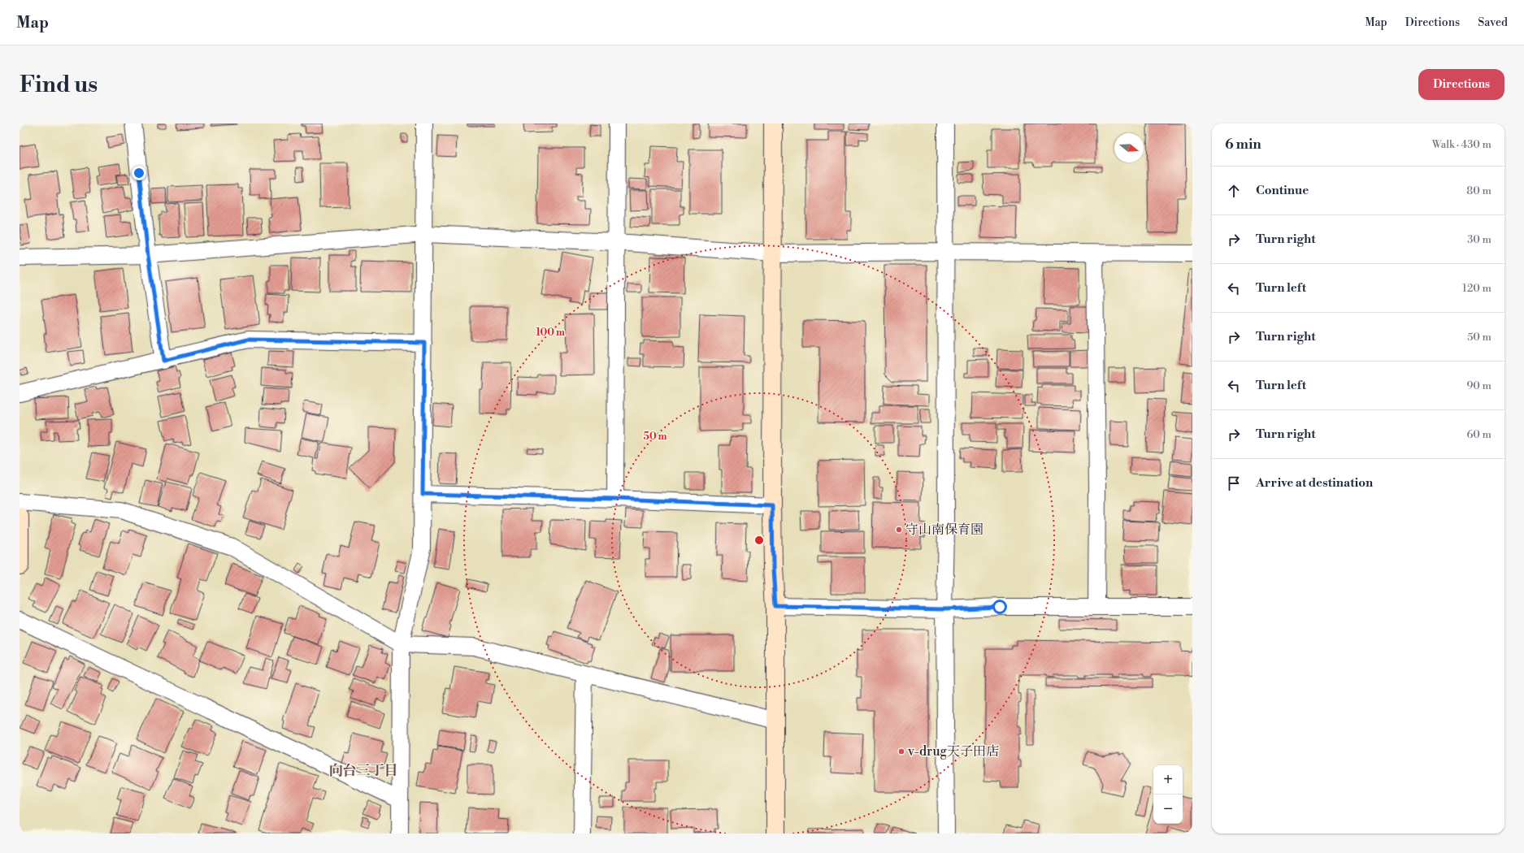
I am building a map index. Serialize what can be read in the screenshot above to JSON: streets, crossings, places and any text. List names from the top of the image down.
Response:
{
  "districts": ["向台三丁目"],
  "places": ["守山南保育園", "v-drug天子田店"],
  "north": "right",
  "page": {
    "header": "Map",
    "nav": ["Map", "Directions", "Saved"],
    "buttons": "Directions",
    "title": "Find us",
    "heading": ["6 min", "Walk · 430 m"],
    "list": [
      ["Continue", "80 m"],
      ["Turn right", "30 m"],
      ["Turn left", "120 m"],
      ["Turn right", "50 m"],
      ["Turn left", "90 m"],
      ["Turn right", "60 m"],
      "Arrive at destination"
    ],
    "map_buttons": ["+", "−"]
  },
  "rings": ["100 m", "50 m"]
}
